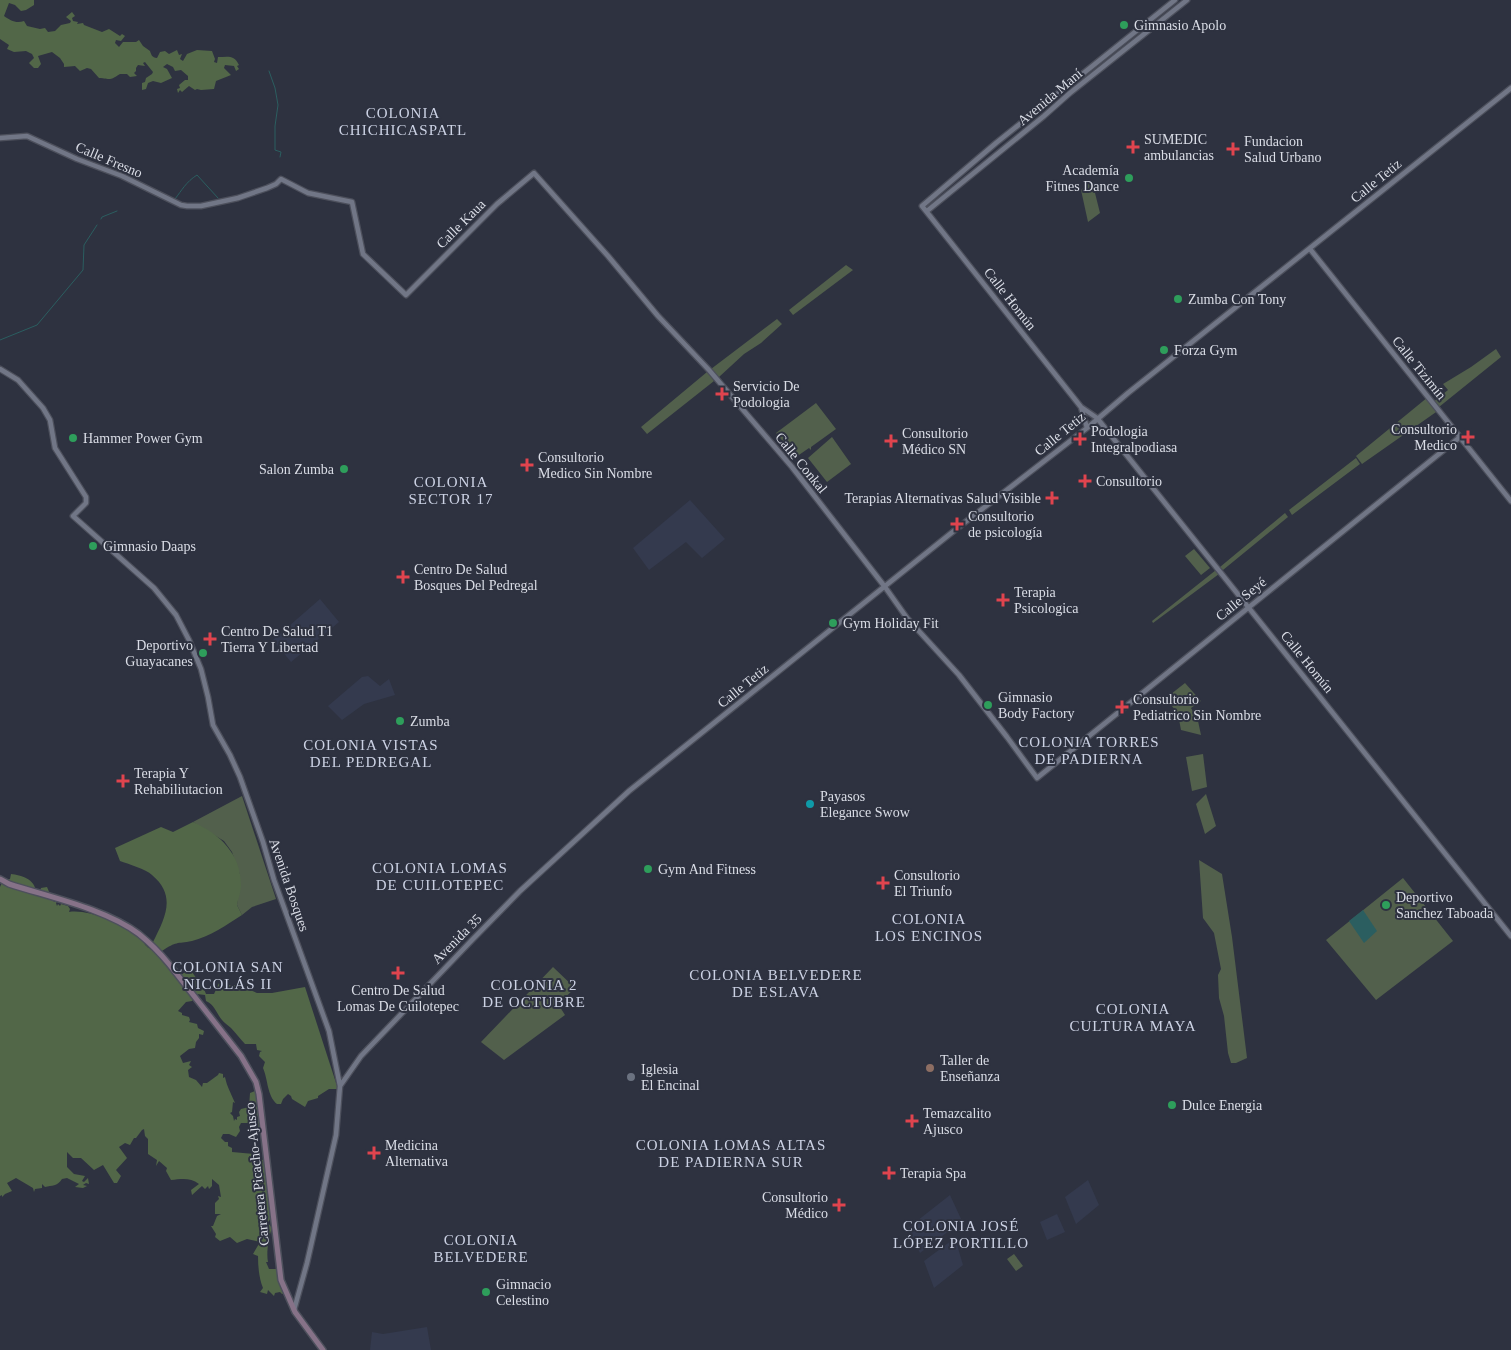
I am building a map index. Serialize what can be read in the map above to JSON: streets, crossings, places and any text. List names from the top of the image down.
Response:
{
  "streets": {
    "main road": ["Carretera Picacho-Ajusco"],
    "street": [
      "Avenida Maní",
      "Calle Fresno",
      "Calle Tetiz",
      "Calle Kaua",
      "Calle Homún",
      "Calle Tizimín",
      "Calle Conkal",
      "Calle Seyé",
      "Avenida Bosques",
      "Avenida 35"
    ]
  },
  "crossings": [
    ["Avenida Maní", "Calle Homún"],
    ["Calle Fresno", "Calle Kaua"],
    ["Calle Tetiz", "Calle Homún"],
    ["Calle Tetiz", "Calle Tizimín"],
    ["Calle Tetiz", "Calle Conkal"],
    ["Calle Tetiz", "Avenida 35"],
    ["Calle Kaua", "Calle Conkal"],
    ["Calle Homún", "Calle Seyé"],
    ["Calle Tizimín", "Calle Seyé"],
    ["Calle Conkal", "Calle Seyé"],
    ["Avenida Bosques", "Avenida 35"],
    ["Avenida Bosques", "Carretera Picacho-Ajusco"]
  ],
  "districts": [
    "COLONIA CHICHICASPATL",
    "COLONIA SECTOR 17",
    "COLONIA TORRES DE PADIERNA",
    "COLONIA VISTAS DEL PEDREGAL",
    "COLONIA LOMAS DE CUILOTEPEC",
    "COLONIA LOS ENCINOS",
    "COLONIA SAN NICOLÁS II",
    "COLONIA BELVEDERE DE ESLAVA",
    "COLONIA 2 DE OCTUBRE",
    "COLONIA CULTURA MAYA",
    "COLONIA LOMAS ALTAS DE PADIERNA SUR",
    "COLONIA JOSÉ LÓPEZ PORTILLO",
    "COLONIA BELVEDERE"
  ],
  "places": {
    "other": [
      "Gimnasio Apolo",
      "Academía Fitnes Dance",
      "Zumba Con Tony",
      "Forza Gym",
      "Hammer Power Gym",
      "Salon Zumba",
      "Gimnasio Daaps",
      "Gym Holiday Fit",
      "Deportivo Guayacanes",
      "Gimnasio Body Factory",
      "Zumba",
      "Payasos Elegance Swow",
      "Gym And Fitness",
      "Deportivo Sanchez Taboada",
      "Taller de Enseñanza",
      "Iglesia El Encinal",
      "Dulce Energia",
      "Gimnacio Celestino"
    ],
    "health": [
      "SUMEDIC ambulancias",
      "Fundacion Salud Urbano",
      "Servicio De Podologia",
      "Consultorio Medico",
      "Podologia Integralpodiasa",
      "Consultorio Médico SN",
      "Consultorio Medico Sin Nombre",
      "Consultorio",
      "Terapias Alternativas Salud Visible",
      "Consultorio de psicología",
      "Centro De Salud Bosques Del Pedregal",
      "Terapia Psicologica",
      "Centro De Salud T1 Tierra Y Libertad",
      "Consultorio Pediatrico Sin Nombre",
      "Terapia Y Rehabiliutacion",
      "Consultorio El Triunfo",
      "Centro De Salud Lomas De Cuilotepec",
      "Temazcalito Ajusco",
      "Medicina Alternativa",
      "Terapia Spa",
      "Consultorio Médico"
    ]
  }
}
